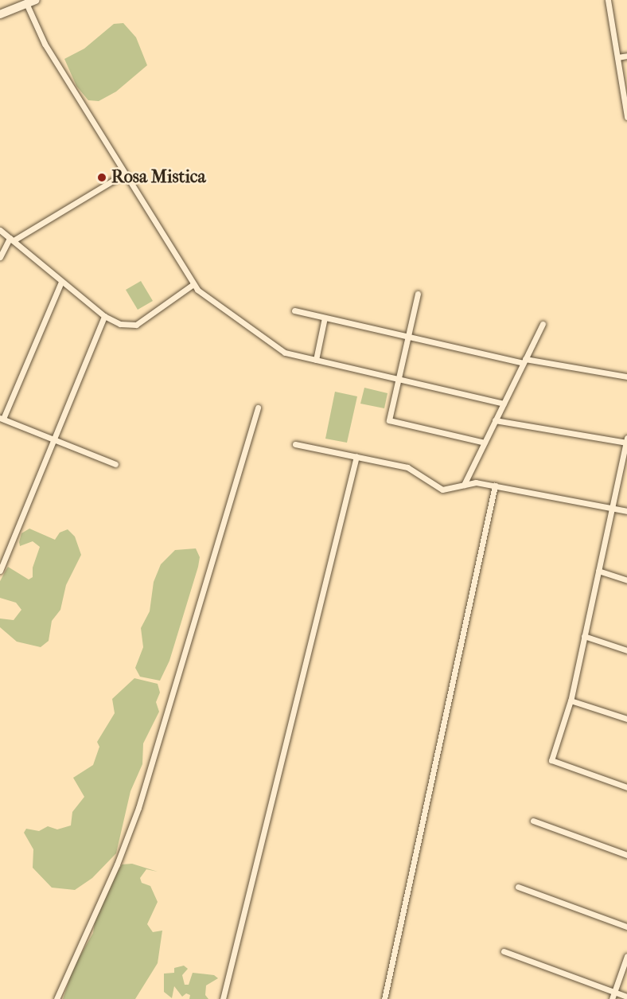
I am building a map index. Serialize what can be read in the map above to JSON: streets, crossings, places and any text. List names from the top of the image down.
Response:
{
  "places": ["Rosa Mistica"]
}
